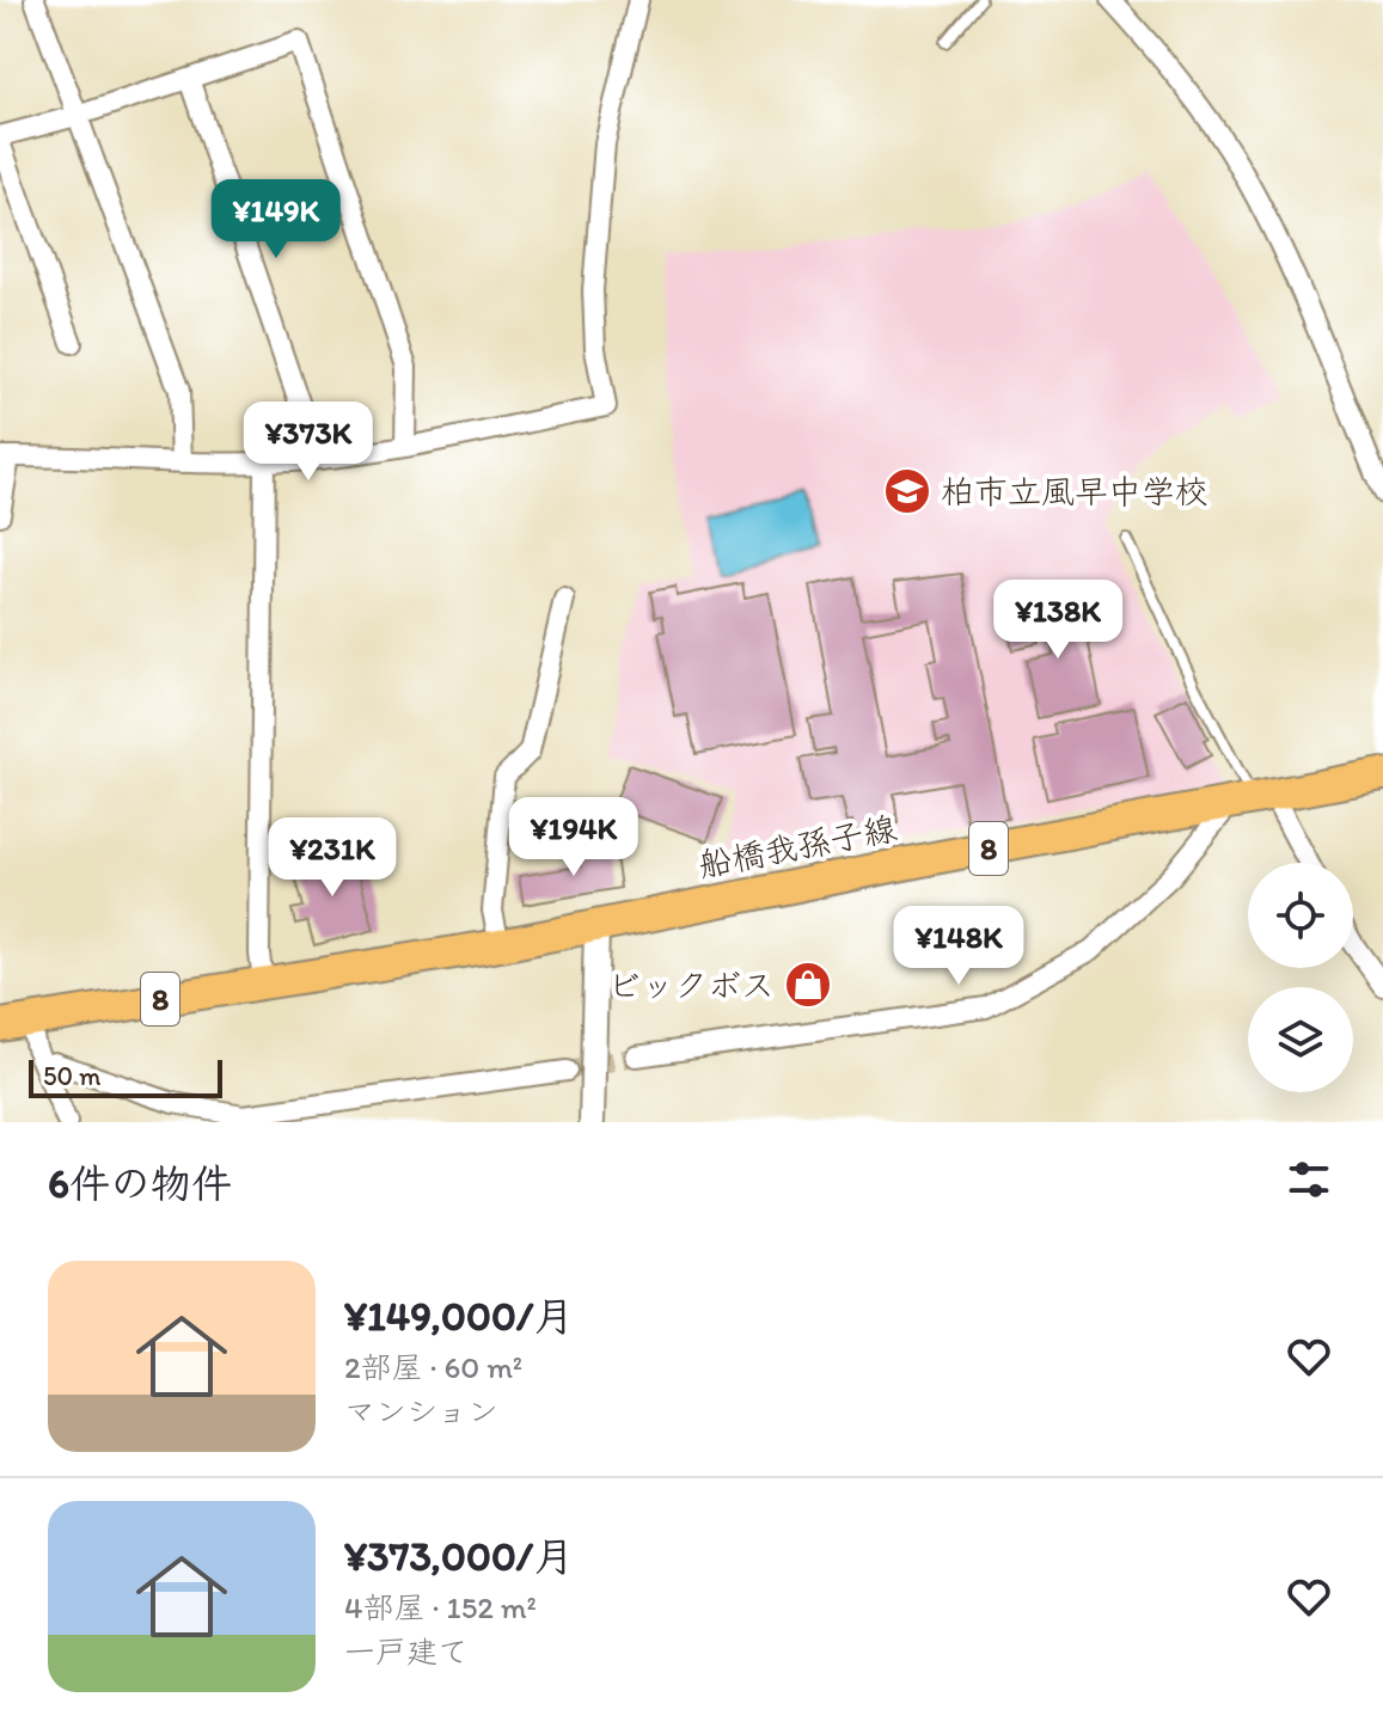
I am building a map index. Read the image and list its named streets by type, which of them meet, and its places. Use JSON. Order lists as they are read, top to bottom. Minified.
{"streets":{"main road":["船橋我孫子線","8"]},"places":{"school or university":["柏市立風早中学校"],"shop":["ビックボス"]},"scale_bar":"50 m","page":{"price":["¥149K","¥373K","¥138K","¥194K","¥231K","¥148K"],"scale":"50 m","heading":"6件の物件","list":[{"name":"¥149,000/月","note":"2部屋 · 60 m² · マンション"},{"name":"¥373,000/月","note":"4部屋 · 152 m² · 一戸建て"}]}}
